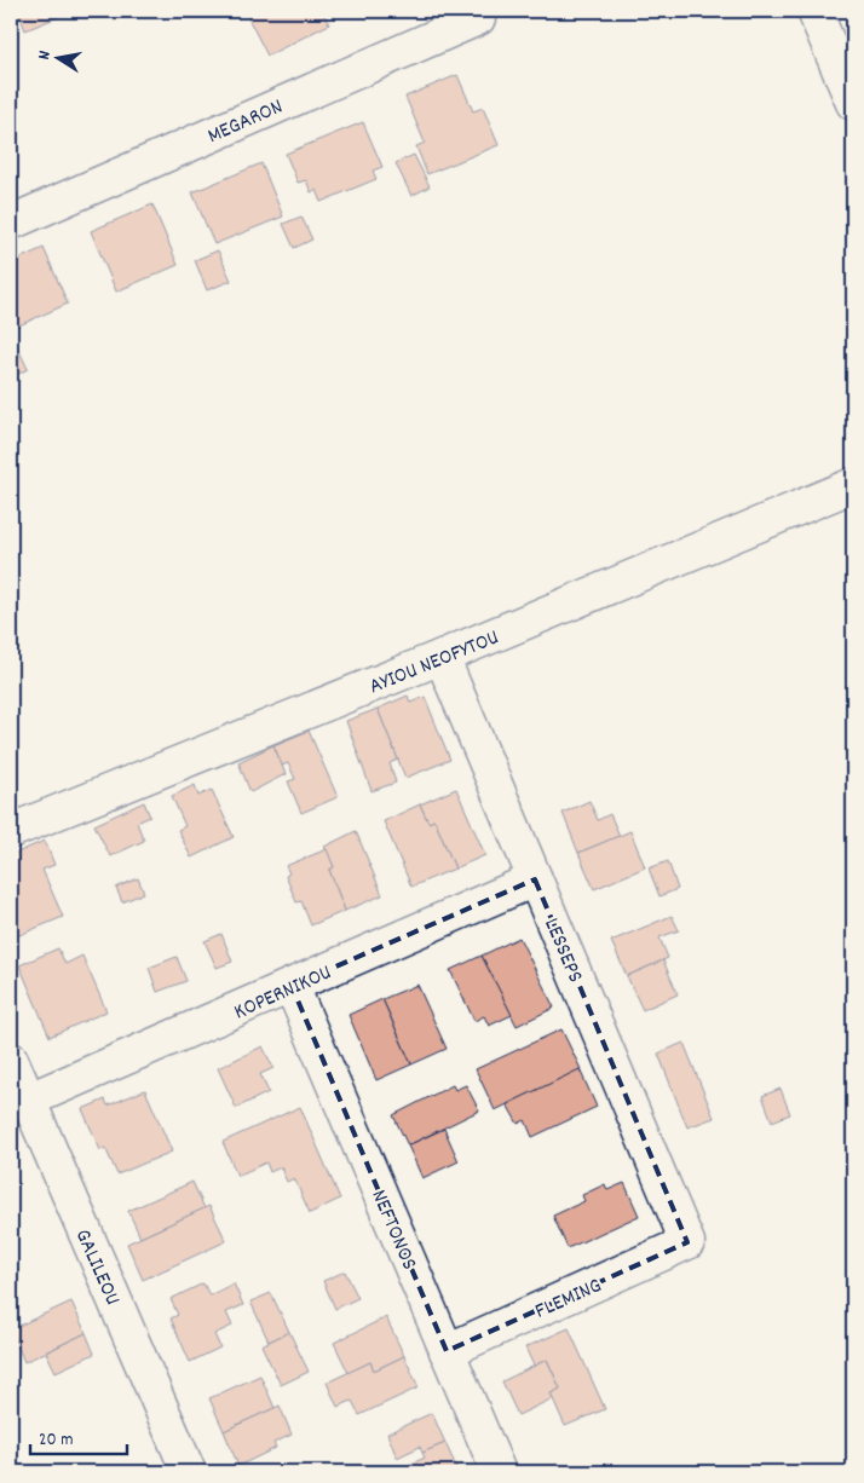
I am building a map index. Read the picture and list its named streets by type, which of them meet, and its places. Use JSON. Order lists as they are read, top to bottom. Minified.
{"streets":{"street":["MEGARON","AYIOU NEOFYTOU","LESSEPS","KOPERNIKOU","NEFTONOS","GALILEOU","FLEMING"]},"crossings":[["AYIOU NEOFYTOU","LESSEPS"],["LESSEPS","KOPERNIKOU"],["LESSEPS","FLEMING"],["KOPERNIKOU","NEFTONOS"],["KOPERNIKOU","GALILEOU"],["NEFTONOS","FLEMING"]],"scale_bar":"20 m","north":"left"}
